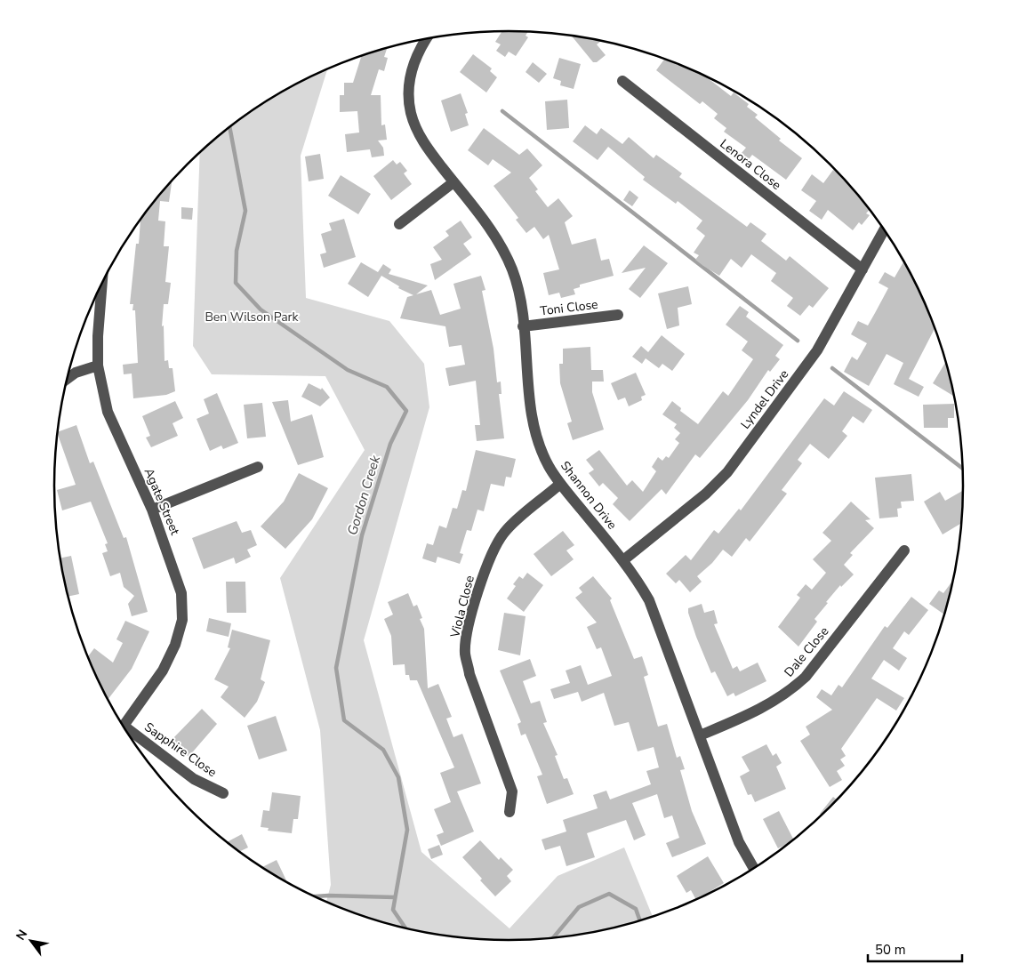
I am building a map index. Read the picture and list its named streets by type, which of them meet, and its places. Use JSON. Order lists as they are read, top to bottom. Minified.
{"streets":{"street":["Lenora Close","Toni Close","Lyndel Drive","Shannon Drive","Agate Street","Viola Close","Dale Close","Sapphire Close"]},"crossings":[["Lenora Close","Lyndel Drive"],["Toni Close","Shannon Drive"],["Lyndel Drive","Shannon Drive"],["Shannon Drive","Viola Close"],["Shannon Drive","Dale Close"]],"water":["Gordon Creek"],"parks":["Ben Wilson Park"],"scale_bar":"50 m","north":"top left"}
